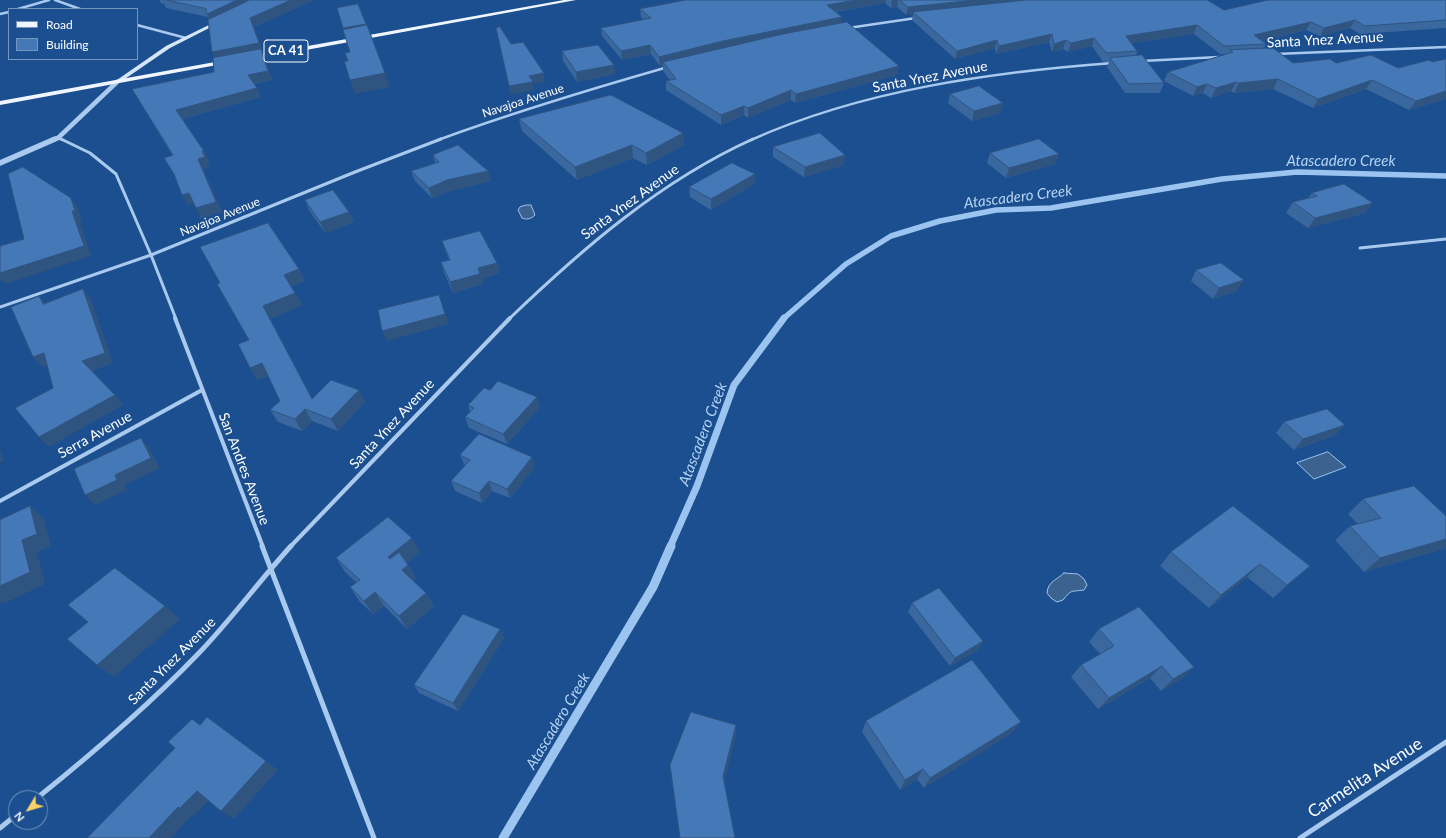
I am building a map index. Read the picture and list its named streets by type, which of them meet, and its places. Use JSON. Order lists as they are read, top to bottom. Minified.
{"streets":{"main road":["CA 41"],"street":["Santa Ynez Avenue","Navajoa Avenue","Serra Avenue","San Andres Avenue","Carmelita Avenue"]},"crossings":[["Santa Ynez Avenue","San Andres Avenue"],["Navajoa Avenue","San Andres Avenue"],["Serra Avenue","San Andres Avenue"]],"water":["Atascadero Creek"],"legend":["Road","Building"],"north":"bottom left"}
